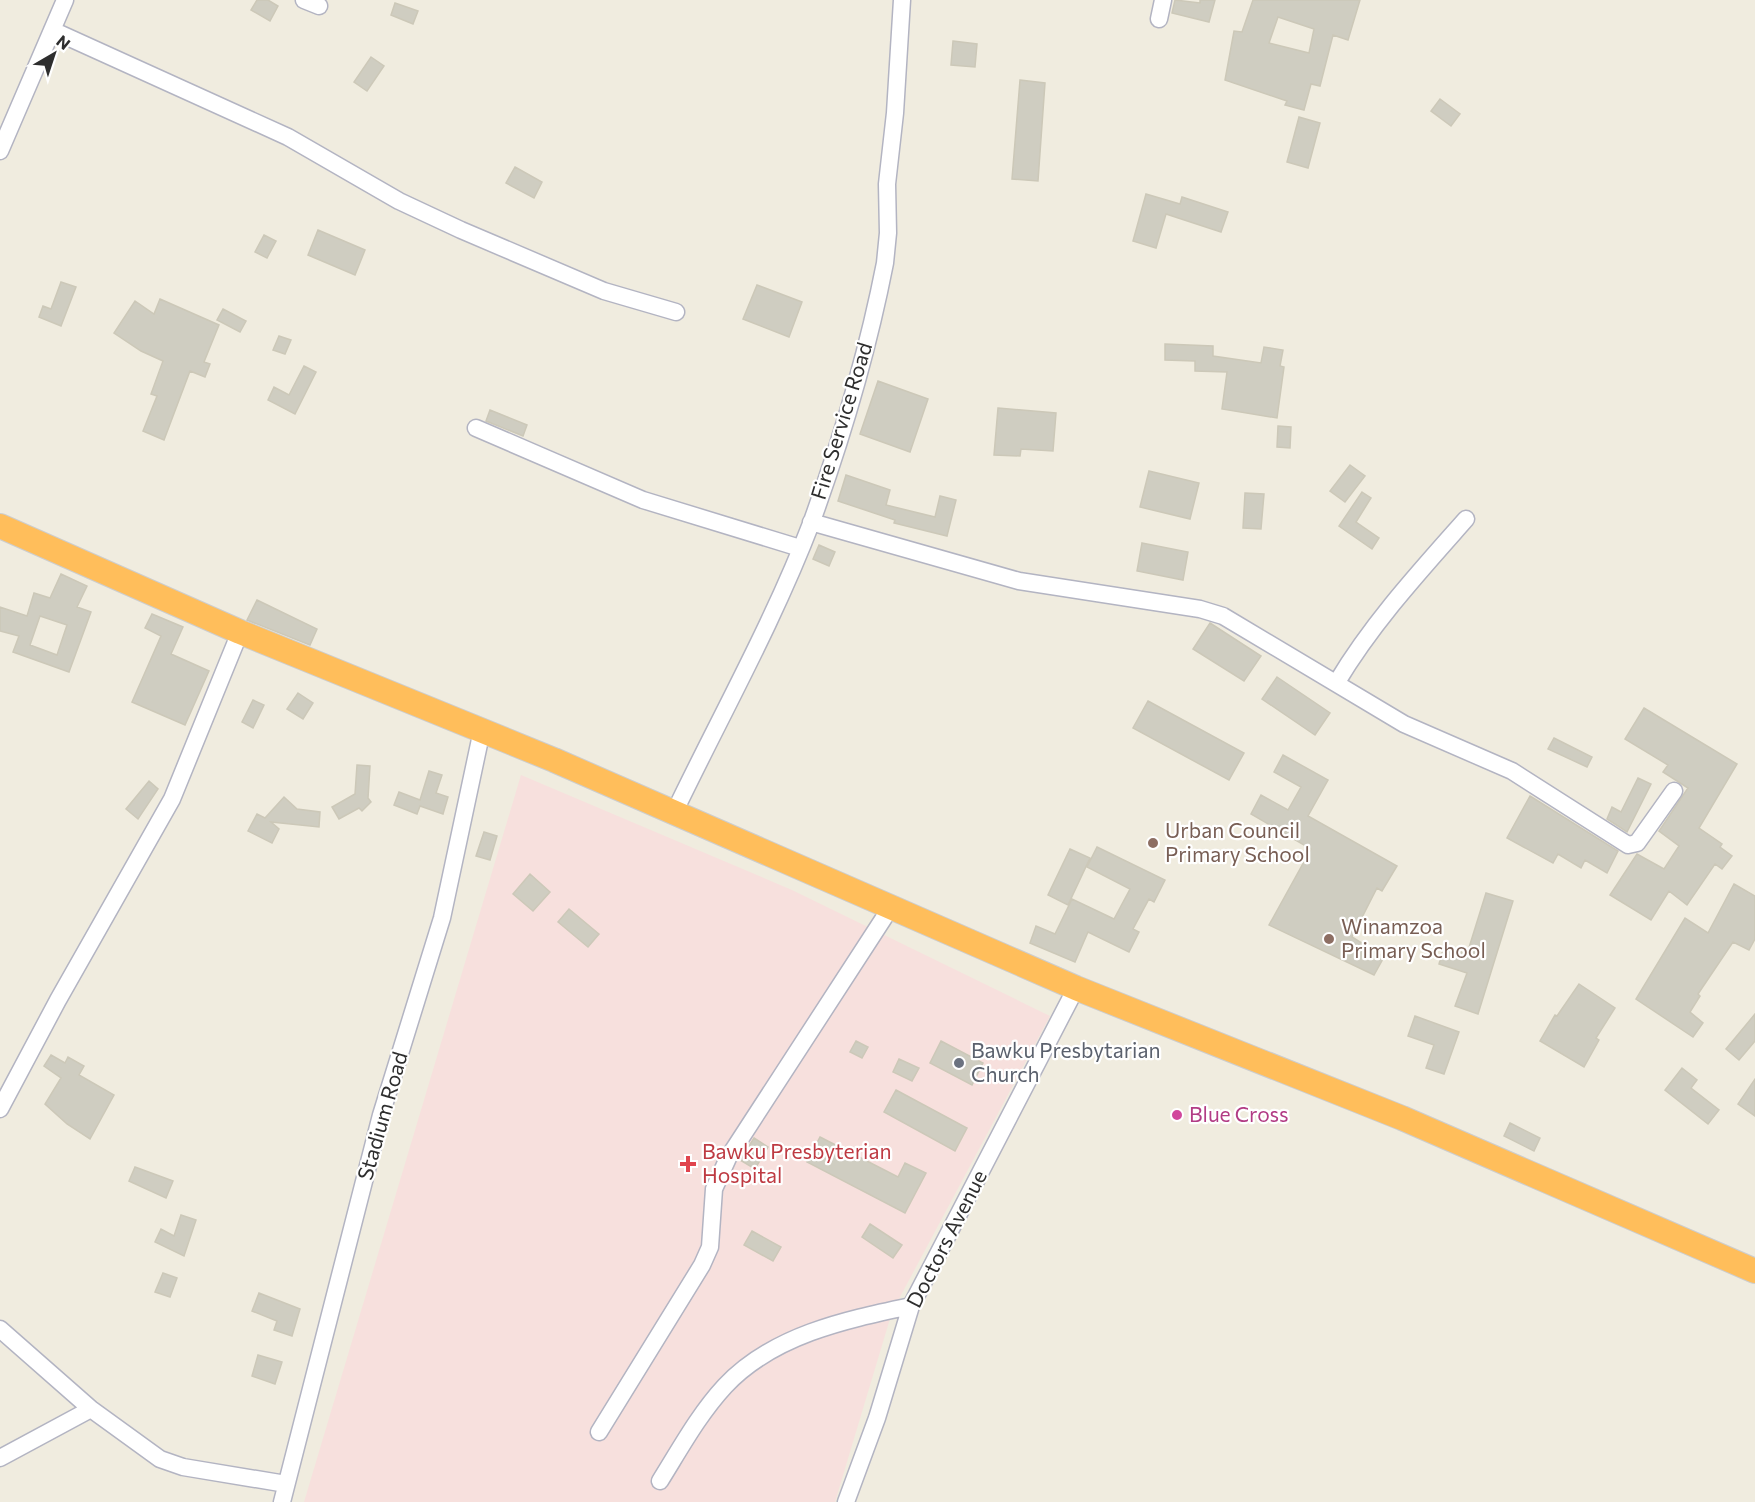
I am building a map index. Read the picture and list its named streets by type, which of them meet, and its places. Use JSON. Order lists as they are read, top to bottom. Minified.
{"streets":{"street":["Fire Service Road","Stadium Road","Doctors Avenue"]},"places":{"other":["Urban Council Primary School","Winamzoa Primary School","Bawku Presbytarian Church","Blue Cross"],"health":["Bawku Presbyterian Hospital"]},"north":"top right"}
